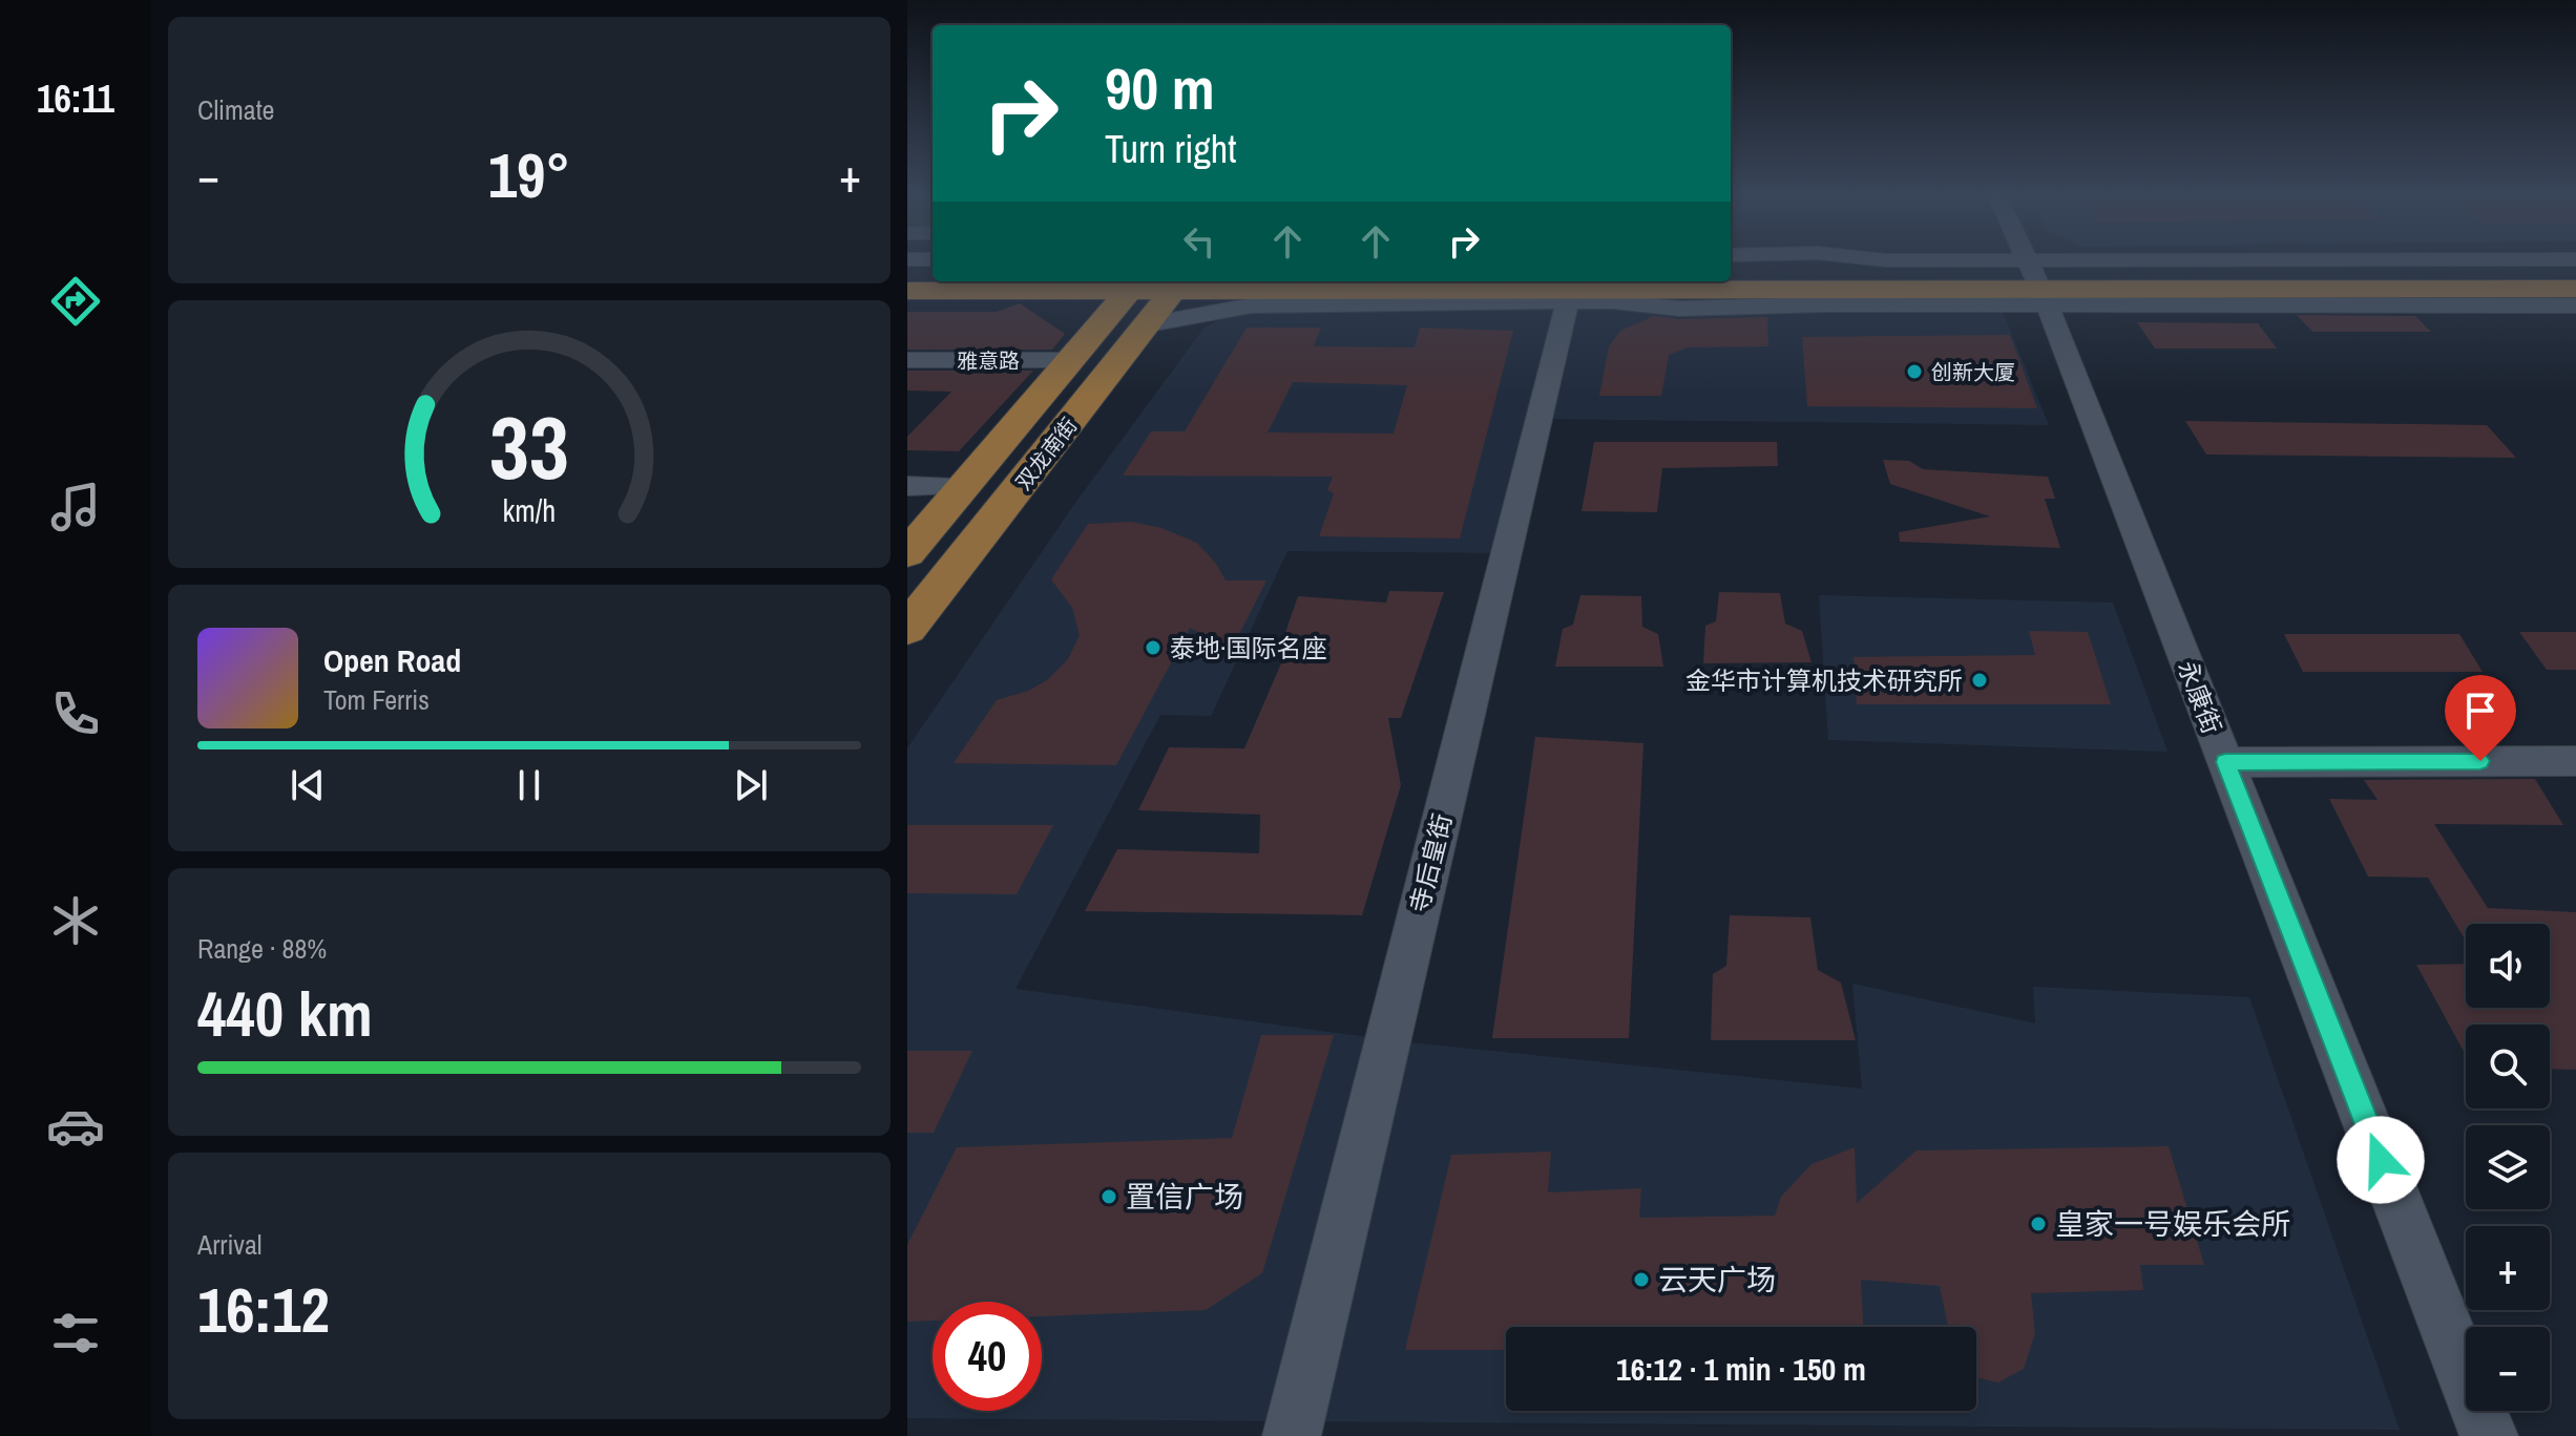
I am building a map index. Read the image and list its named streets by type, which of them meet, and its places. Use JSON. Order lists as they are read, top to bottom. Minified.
{"streets":{"main road":["双龙南街"],"street":["雅意路","永康街","寺后皇街"]},"crossings":[["雅意路","双龙南街"]],"places":["创新大厦","泰地·国际名座","金华市计算机技术研究所","置信广场","皇家一号娱乐会所","云天广场"],"page":{"tabs":"16:11","tile":["Climate",["Range · 88%","440 km"],["Arrival","16:12"]],"turn":["90 m","Turn right"],"heat":["−","19°","+"],"song":["Open Road","Tom Ferris"],"map_buttons":["+","−"],"limit":"40","trip":"16:12 · 1 min · 150 m","gauge":["33","km/h"]}}
